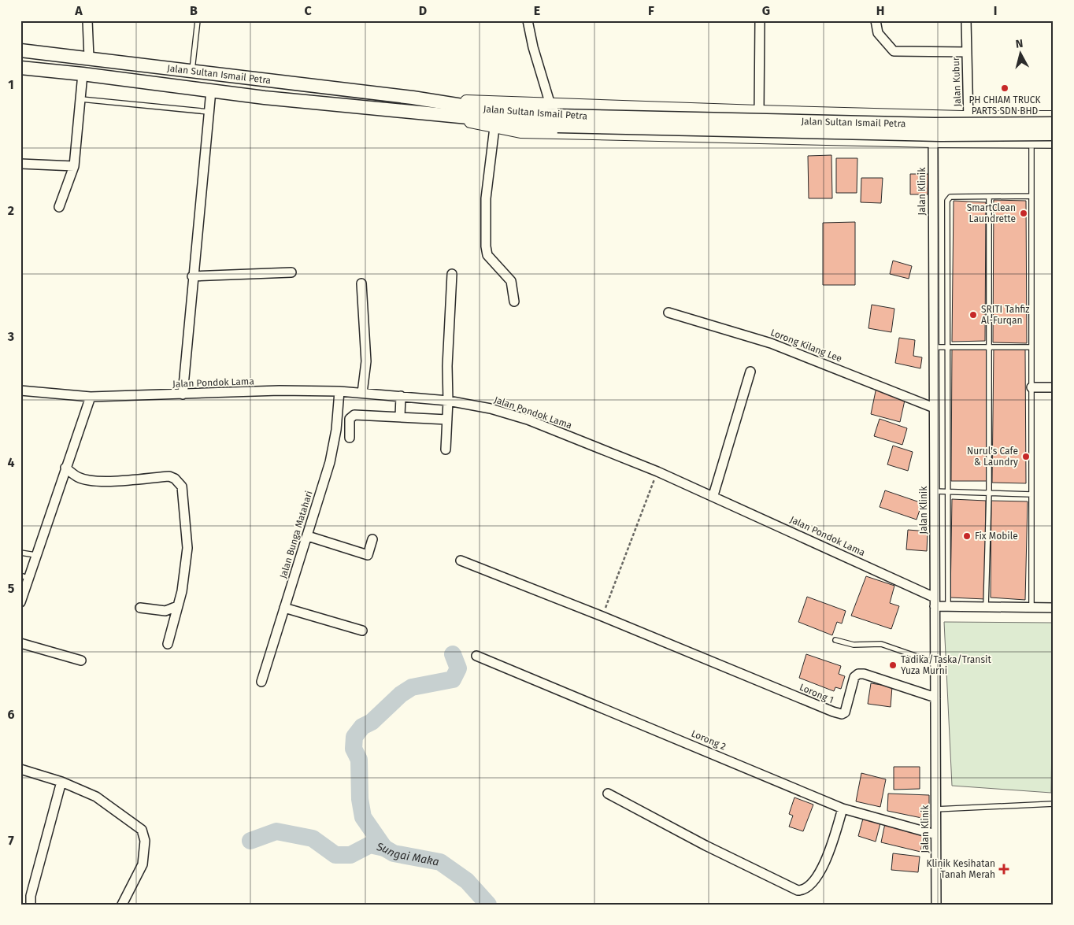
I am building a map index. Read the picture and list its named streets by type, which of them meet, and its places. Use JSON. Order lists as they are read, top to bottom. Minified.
{"streets":{"main road":["Jalan Sultan Ismail Petra"],"street":["Jalan Kubur","Jalan Klinik","Lorong Kilang Lee","Jalan Pondok Lama","Jalan Bunga Matahari","Lorong 1","Lorong 2"]},"crossings":[["Jalan Klinik","Lorong Kilang Lee"],["Jalan Klinik","Jalan Pondok Lama"],["Jalan Klinik","Lorong 1"],["Jalan Klinik","Lorong 2"],["Jalan Pondok Lama","Jalan Bunga Matahari"]],"water":["Sungai Maka"],"places":{"other":["PH CHIAM TRUCK PARTS SDN BHD","SmartClean Laundrette","SRITI Tahfiz Al-Furqan","Nurul's Cafe & Laundry","Fix Mobile","Tadika/Taska/Transit Yuza Murni"],"health":["Klinik Kesihatan Tanah Merah"]},"north":"top","grid":{"columns":["A","B","C","D","E","F","G","H","I"],"rows":["1","2","3","4","5","6","7"]}}
